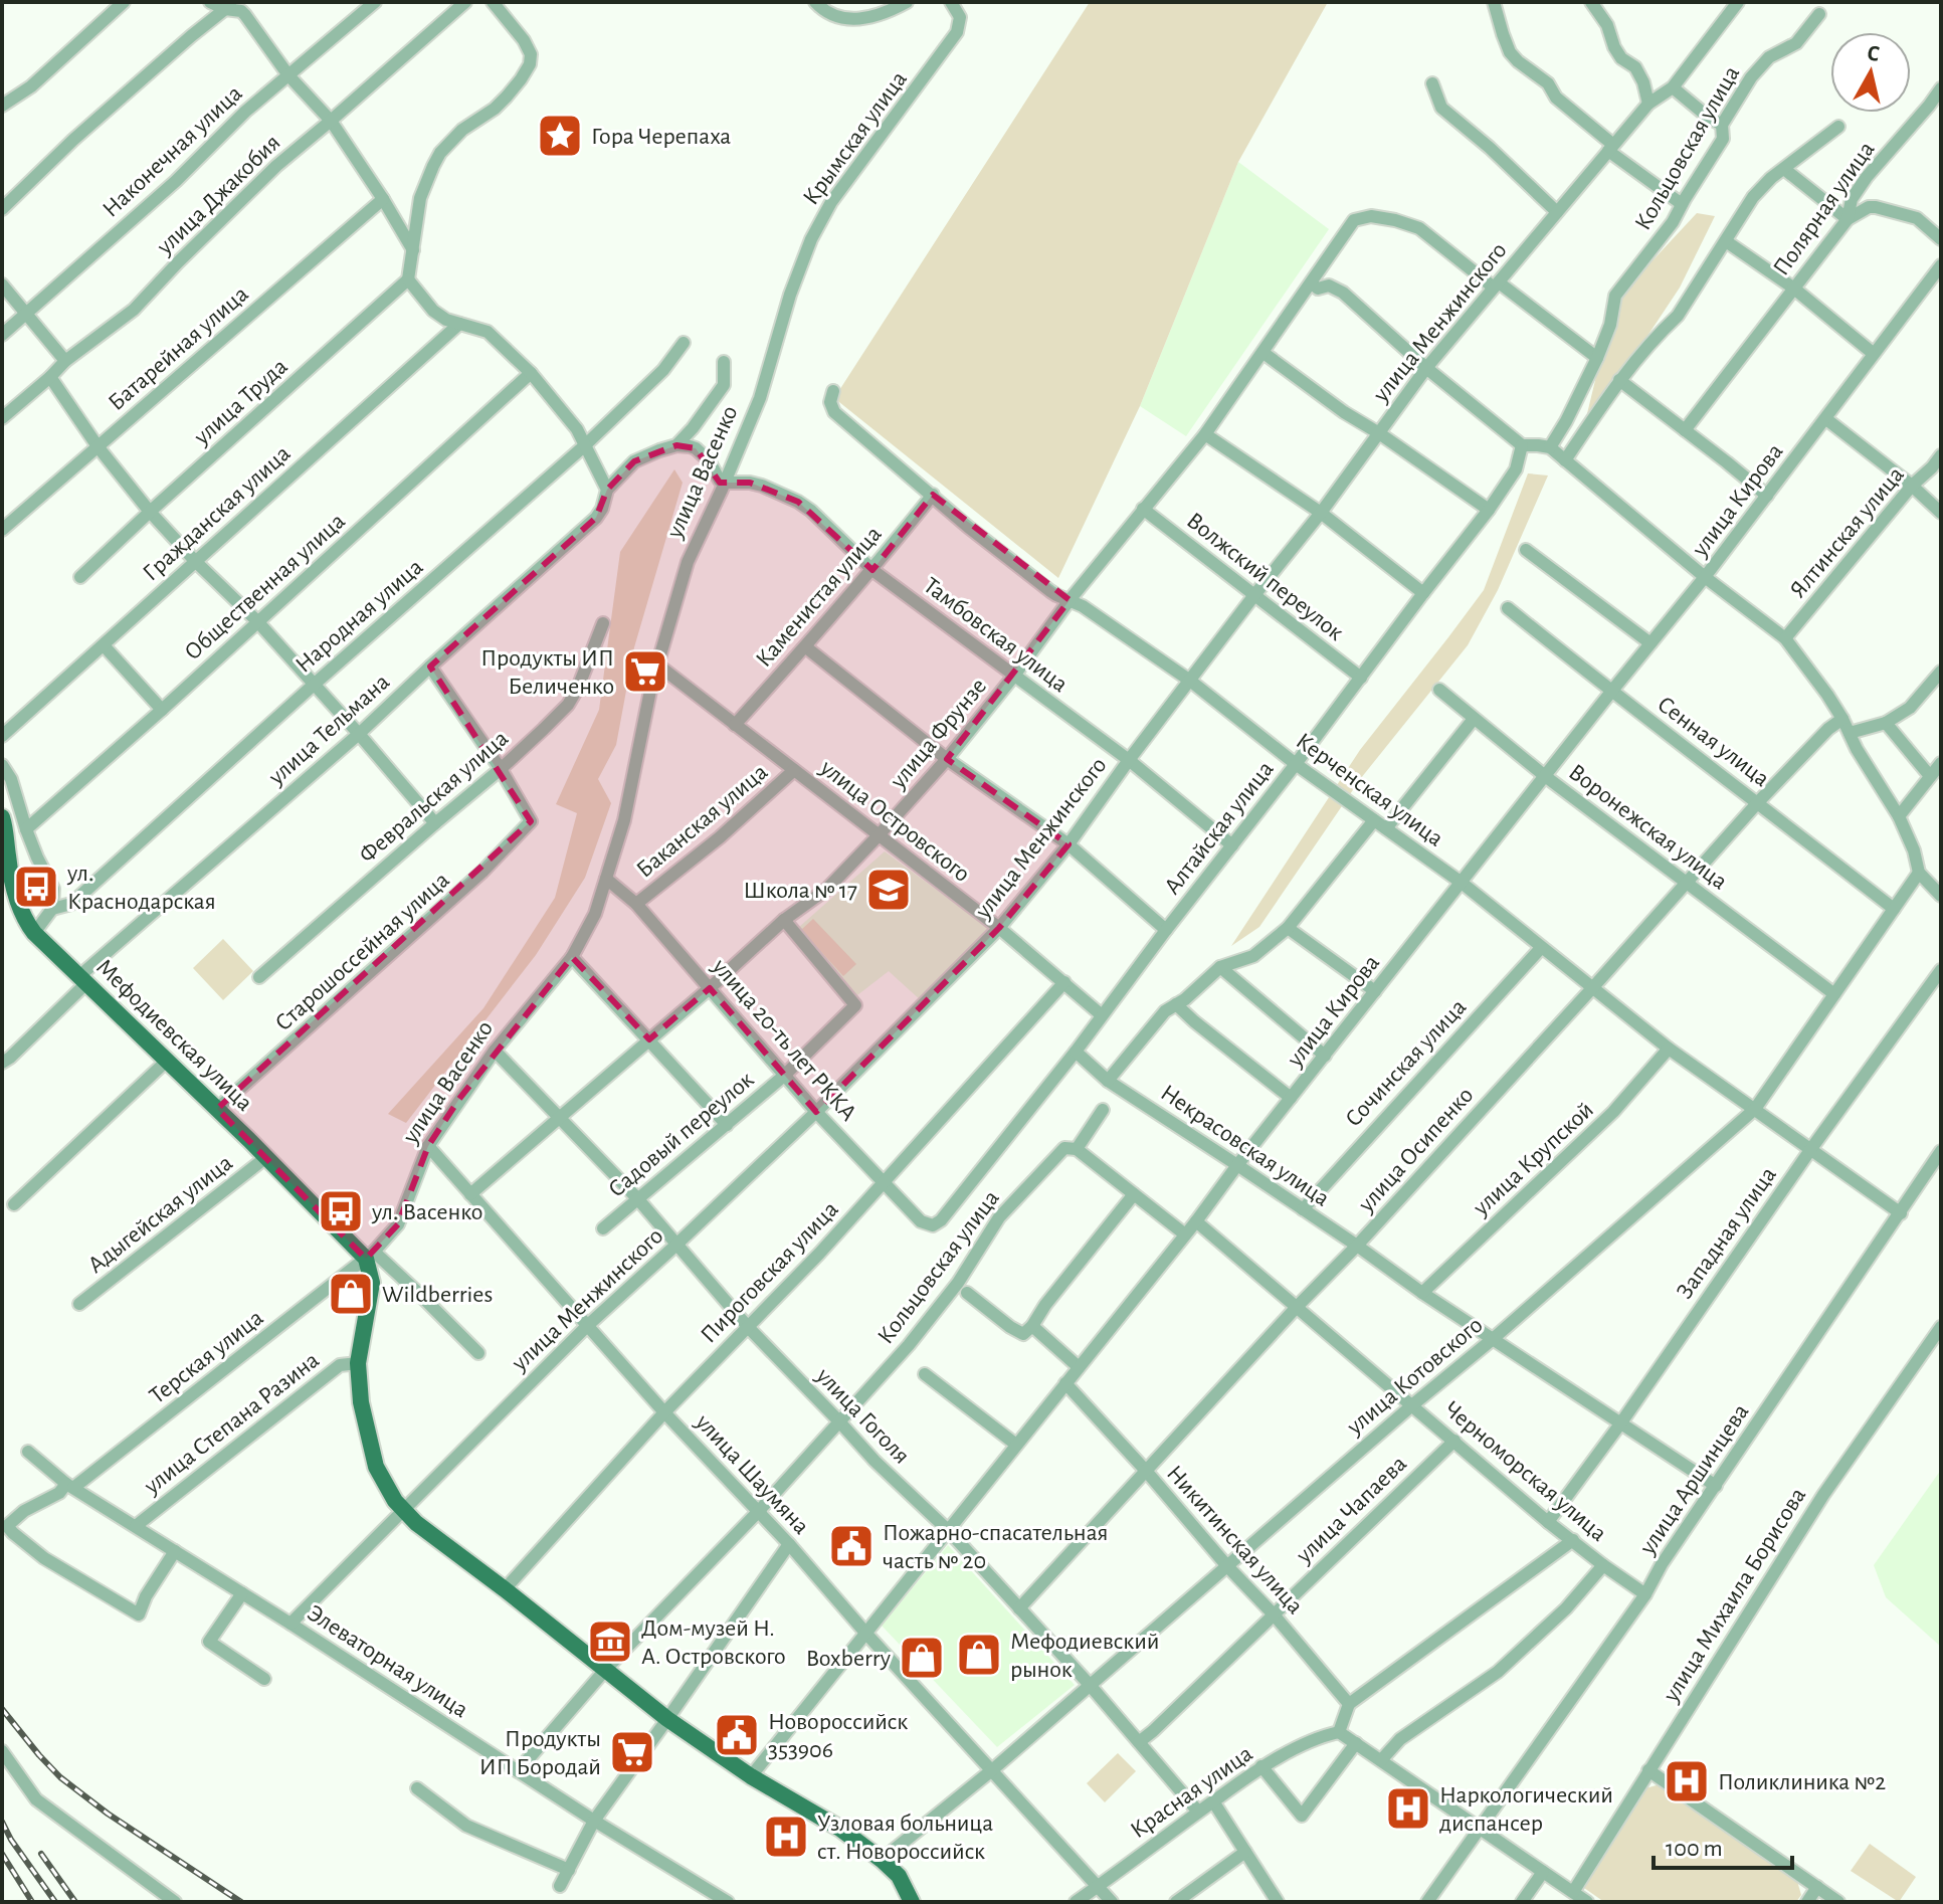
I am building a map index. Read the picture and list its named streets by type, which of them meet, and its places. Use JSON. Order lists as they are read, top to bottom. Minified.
{"streets":{"main road":["Мефодиевская улица"],"street":["Крымская улица","Кольцовская улица","Наконечная улица","улица Джакобия","Полярная улица","улица Менжинского","Батарейная улица","улица Труда","улица Васенко","улица Кирова","Гражданская улица","Ялтинская улица","Волжский переулок","Общественная улица","Каменистая улица","Народная улица","Тамбовская улица","улица Тельмана","улица Фрунзе","Сенная улица","Керченская улица","Февральская улица","Баканская улица","улица Островского","Воронежская улица","Алтайская улица","Старошоссейная улица","улица 20-ть лет РККА","Сочинская улица","Садовый переулок","Некрасовская улица","улица Осипенко","улица Крупской","Адыгейская улица","Западная улица","Пироговская улица","Терская улица","улица Котовского","улица Гоголя","улица Степана Разина","Черноморская улица","улица Шаумяна","улица Аршинцева","улица Чапаева","Никитинская улица","улица Михаила Борисова","Элеваторная улица","Красная улица"]},"crossings":[["Крымская улица","улица Васенко"],["Кольцовская улица","улица Гоголя"],["Кольцовская улица","улица Шаумяна"],["Кольцовская улица","Элеваторная улица"],["улица Менжинского","Волжский переулок"],["улица Менжинского","Тамбовская улица"],["улица Менжинского","улица Фрунзе"],["улица Менжинского","Керченская улица"],["улица Менжинского","улица Островского"],["улица Менжинского","улица 20-ть лет РККА"],["улица Менжинского","улица Гоголя"],["улица Менжинского","улица Шаумяна"],["улица Менжинского","Элеваторная улица"],["улица Васенко","Тамбовская улица"],["улица Васенко","улица Островского"],["улица Васенко","Мефодиевская улица"],["улица Васенко","улица 20-ть лет РККА"],["улица Васенко","Терская улица"],["улица Васенко","улица Гоголя"],["улица Васенко","улица Шаумяна"],["улица Кирова","Сенная улица"],["улица Кирова","Керченская улица"],["улица Кирова","Воронежская улица"],["улица Кирова","Некрасовская улица"],["улица Кирова","улица Гоголя"],["улица Кирова","Черноморская улица"],["улица Кирова","улица Шаумяна"],["улица Кирова","Никитинская улица"],["Волжский переулок","улица Фрунзе"],["Волжский переулок","Алтайская улица"],["Каменистая улица","Тамбовская улица"],["Каменистая улица","Керченская улица"],["Каменистая улица","улица Островского"],["Тамбовская улица","улица Фрунзе"],["Тамбовская улица","Алтайская улица"],["улица Тельмана","Мефодиевская улица"],["улица Фрунзе","Керченская улица"],["улица Фрунзе","улица Островского"],["улица Фрунзе","улица 20-ть лет РККА"],["улица Фрунзе","Садовый переулок"],["улица Фрунзе","улица Гоголя"],["улица Фрунзе","улица Шаумяна"],["Сенная улица","улица Осипенко"],["Сенная улица","улица Котовского"],["Керченская улица","Алтайская улица"],["Керченская улица","Сочинская улица"],["Керченская улица","улица Осипенко"],["Керченская улица","улица Крупской"],["Керченская улица","Западная улица"],["Керченская улица","улица Котовского"],["Керченская улица","улица Аршинцева"],["Февральская улица","Старошоссейная улица"],["Баканская улица","улица Островского"],["Баканская улица","улица 20-ть лет РККА"],["улица Островского","Алтайская улица"],["улица Островского","Пироговская улица"],["Воронежская улица","улица Осипенко"],["Воронежская улица","улица Котовского"],["Алтайская улица","улица 20-ть лет РККА"],["Алтайская улица","Некрасовская улица"],["Старошоссейная улица","Мефодиевская улица"],["Мефодиевская улица","Адыгейская улица"],["Мефодиевская улица","Терская улица"],["улица 20-ть лет РККА","Садовый переулок"],["улица 20-ть лет РККА","Пироговская улица"],["Сочинская улица","Некрасовская улица"],["Садовый переулок","улица Гоголя"],["Некрасовская улица","улица Осипенко"],["Некрасовская улица","улица Крупской"],["Некрасовская улица","Западная улица"],["Некрасовская улица","улица Котовского"],["Некрасовская улица","улица Аршинцева"],["улица Осипенко","улица Гоголя"],["улица Осипенко","Черноморская улица"],["улица Осипенко","Никитинская улица"],["Западная улица","Черноморская улица"],["Пироговская улица","улица Гоголя"],["Пироговская улица","улица Шаумяна"],["Терская улица","Элеваторная улица"],["улица Котовского","улица Гоголя"],["улица Котовского","Черноморская улица"],["улица Котовского","улица Шаумяна"],["улица Котовского","Никитинская улица"],["улица Гоголя","улица Чапаева"],["улица Гоголя","Красная улица"],["улица Степана Разина","Элеваторная улица"],["Черноморская улица","улица Аршинцева"],["Черноморская улица","улица Чапаева"],["улица Шаумяна","Красная улица"],["улица Чапаева","Никитинская улица"]],"places":{"place":["Гора Черепаха"],"supermarket":["Продукты ИП Беличенко","Продукты ИП Бородай"],"bus stop":["ул. Краснодарская","ул. Васенко"],"school or university":["Школа № 17"],"shop":["Wildberries","Мефодиевский рынок","Boxberry"],"public building":["Пожарно-спасательная часть № 20","Новороссийск 353906"],"museum":["Дом-музей Н. А. Островского"],"hospital":["Поликлиника №2","Наркологический диспансер","Узловая больница ст. Новороссийск"]},"scale_bar":"100 m","north":"top"}
